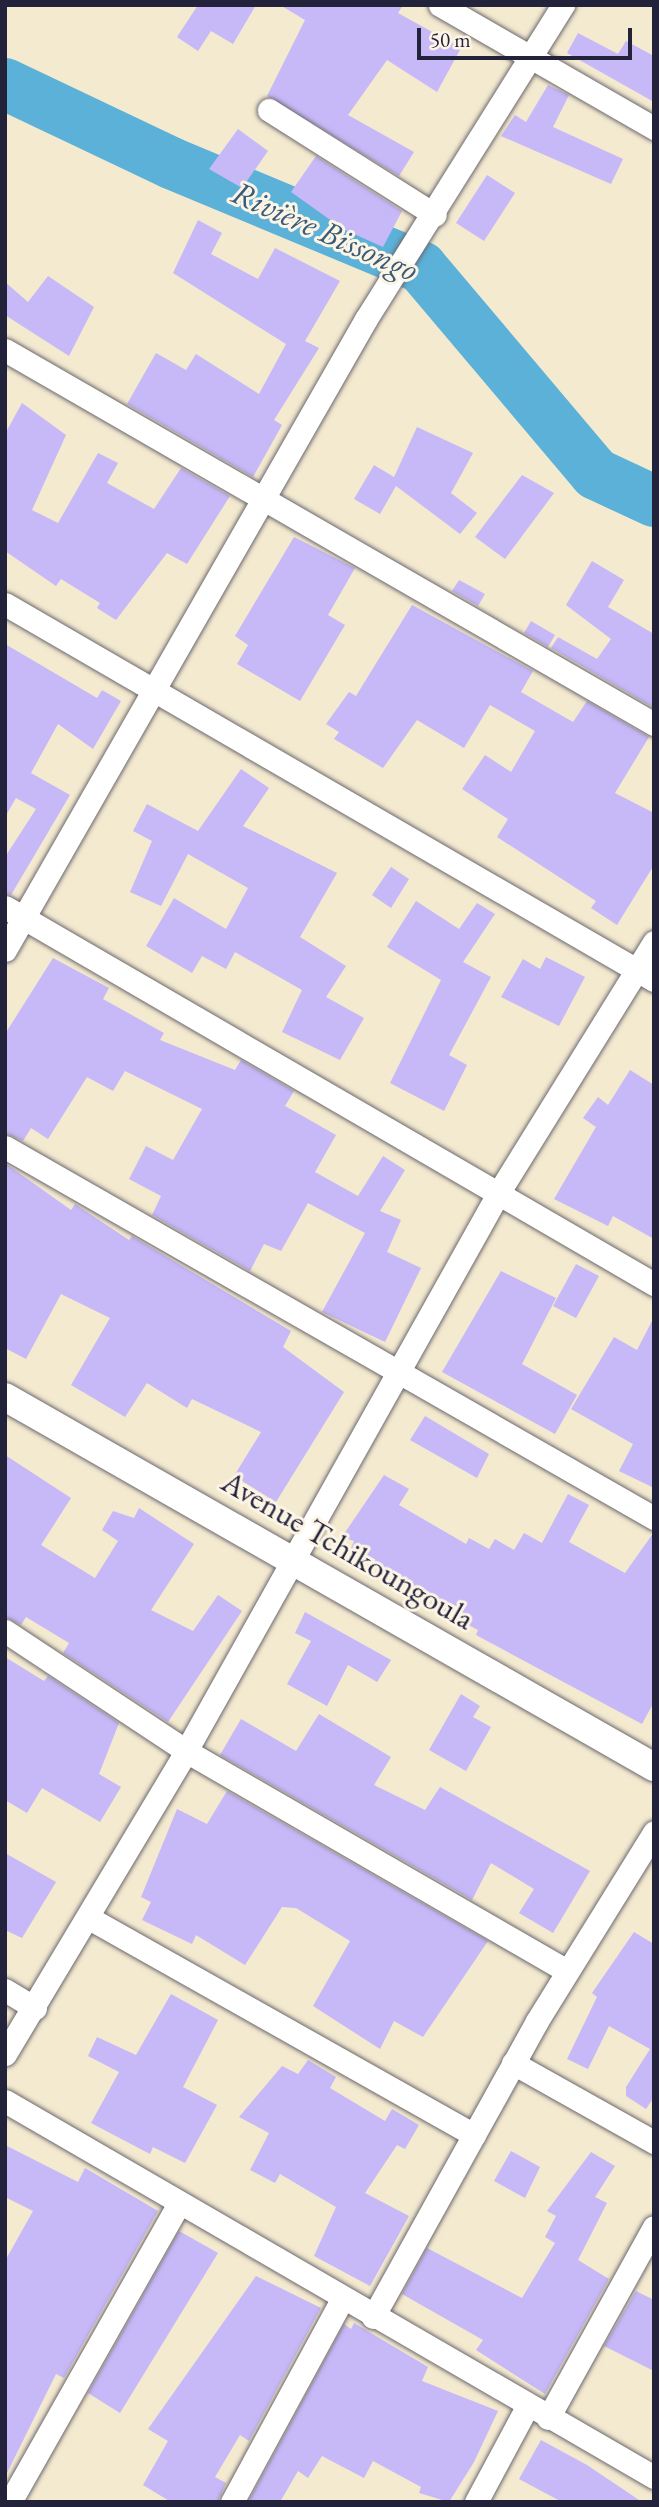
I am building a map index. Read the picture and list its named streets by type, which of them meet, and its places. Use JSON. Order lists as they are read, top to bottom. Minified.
{"streets":{"street":["Avenue Tchikoungoula"]},"water":["Rivière Bissongo"],"scale_bar":"50 m"}
